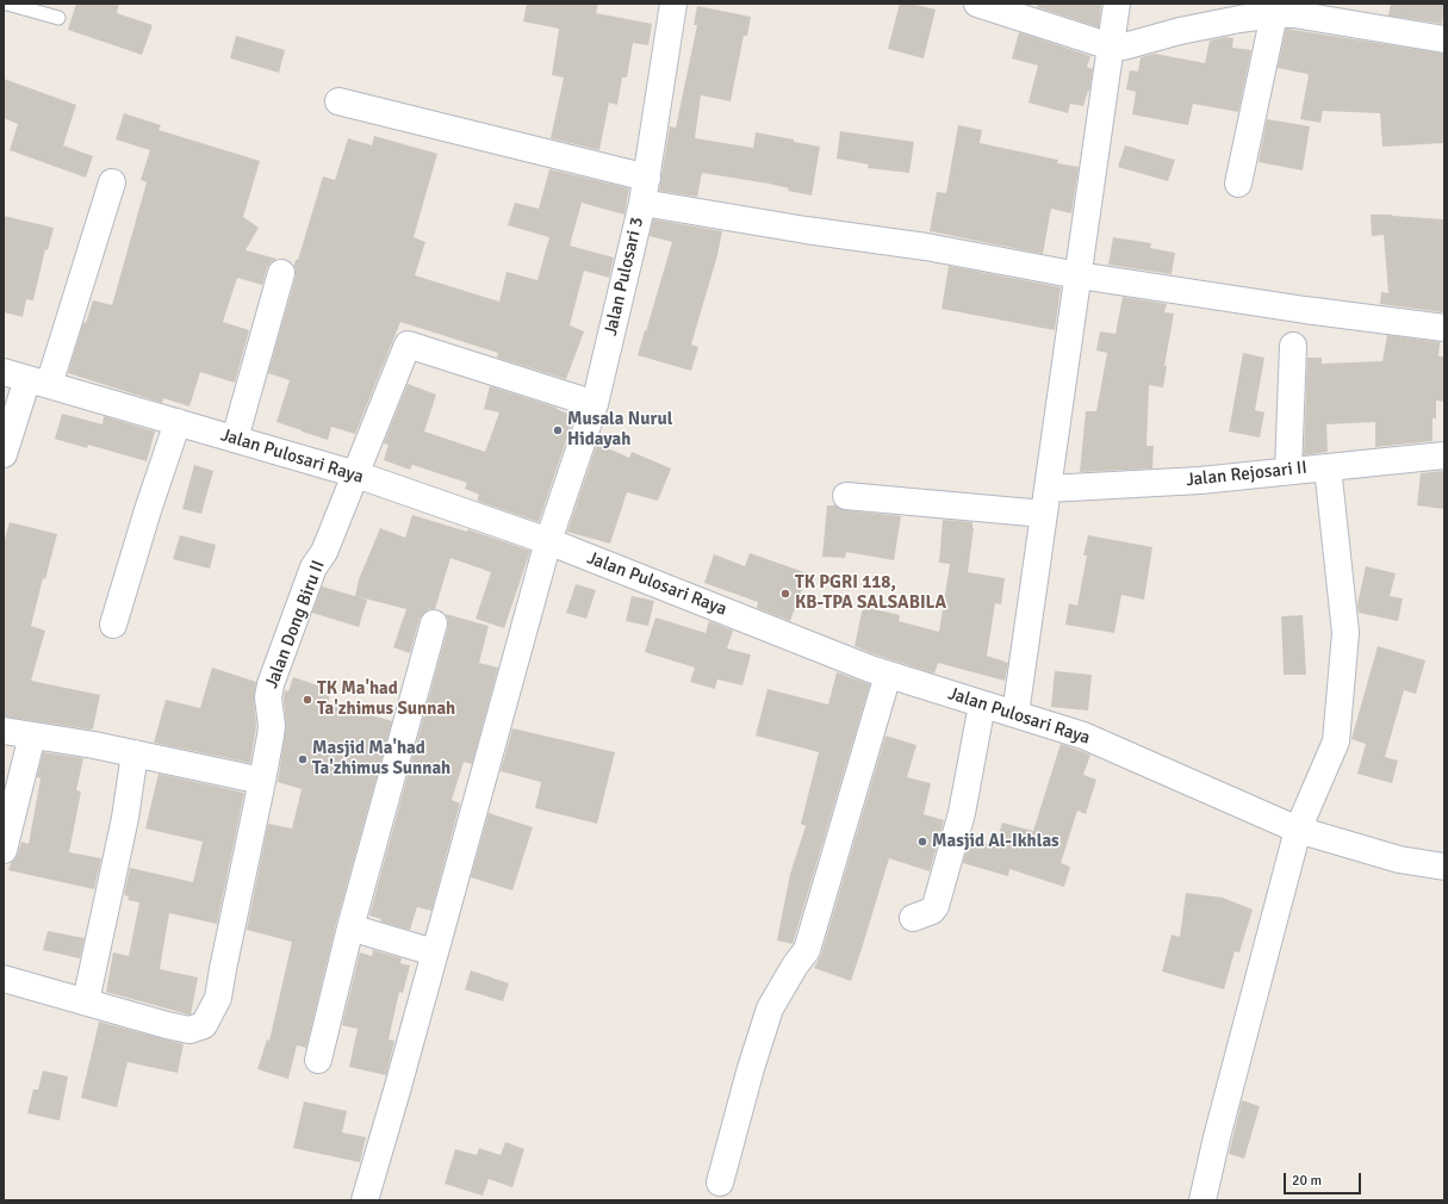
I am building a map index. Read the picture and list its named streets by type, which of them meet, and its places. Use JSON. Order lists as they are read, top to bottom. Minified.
{"streets":{"street":["Jalan Pulosari 3","Jalan Pulosari Raya","Jalan Rejosari II","Jalan Dong Biru II"]},"crossings":[["Jalan Pulosari 3","Jalan Pulosari Raya"],["Jalan Pulosari 3","Jalan Dong Biru II"],["Jalan Pulosari Raya","Jalan Dong Biru II"]],"places":["Musala Nurul Hidayah","TK PGRI 118, KB-TPA SALSABILA","TK Ma'had Ta'zhimus Sunnah","Masjid Ma'had Ta'zhimus Sunnah","Masjid Al-Ikhlas"],"scale_bar":"20 m"}
